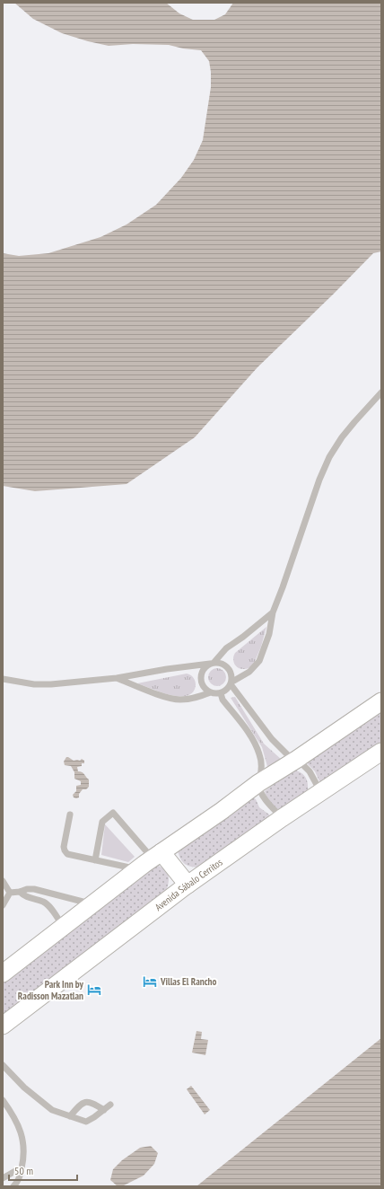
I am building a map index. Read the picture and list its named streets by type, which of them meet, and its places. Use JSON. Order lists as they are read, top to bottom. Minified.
{"streets":{"main road":["Avenida Sábalo Cerritos"]},"places":{"hotel":["Villas El Rancho","Park Inn by Radisson Mazatlan"]},"scale_bar":"50 m"}
